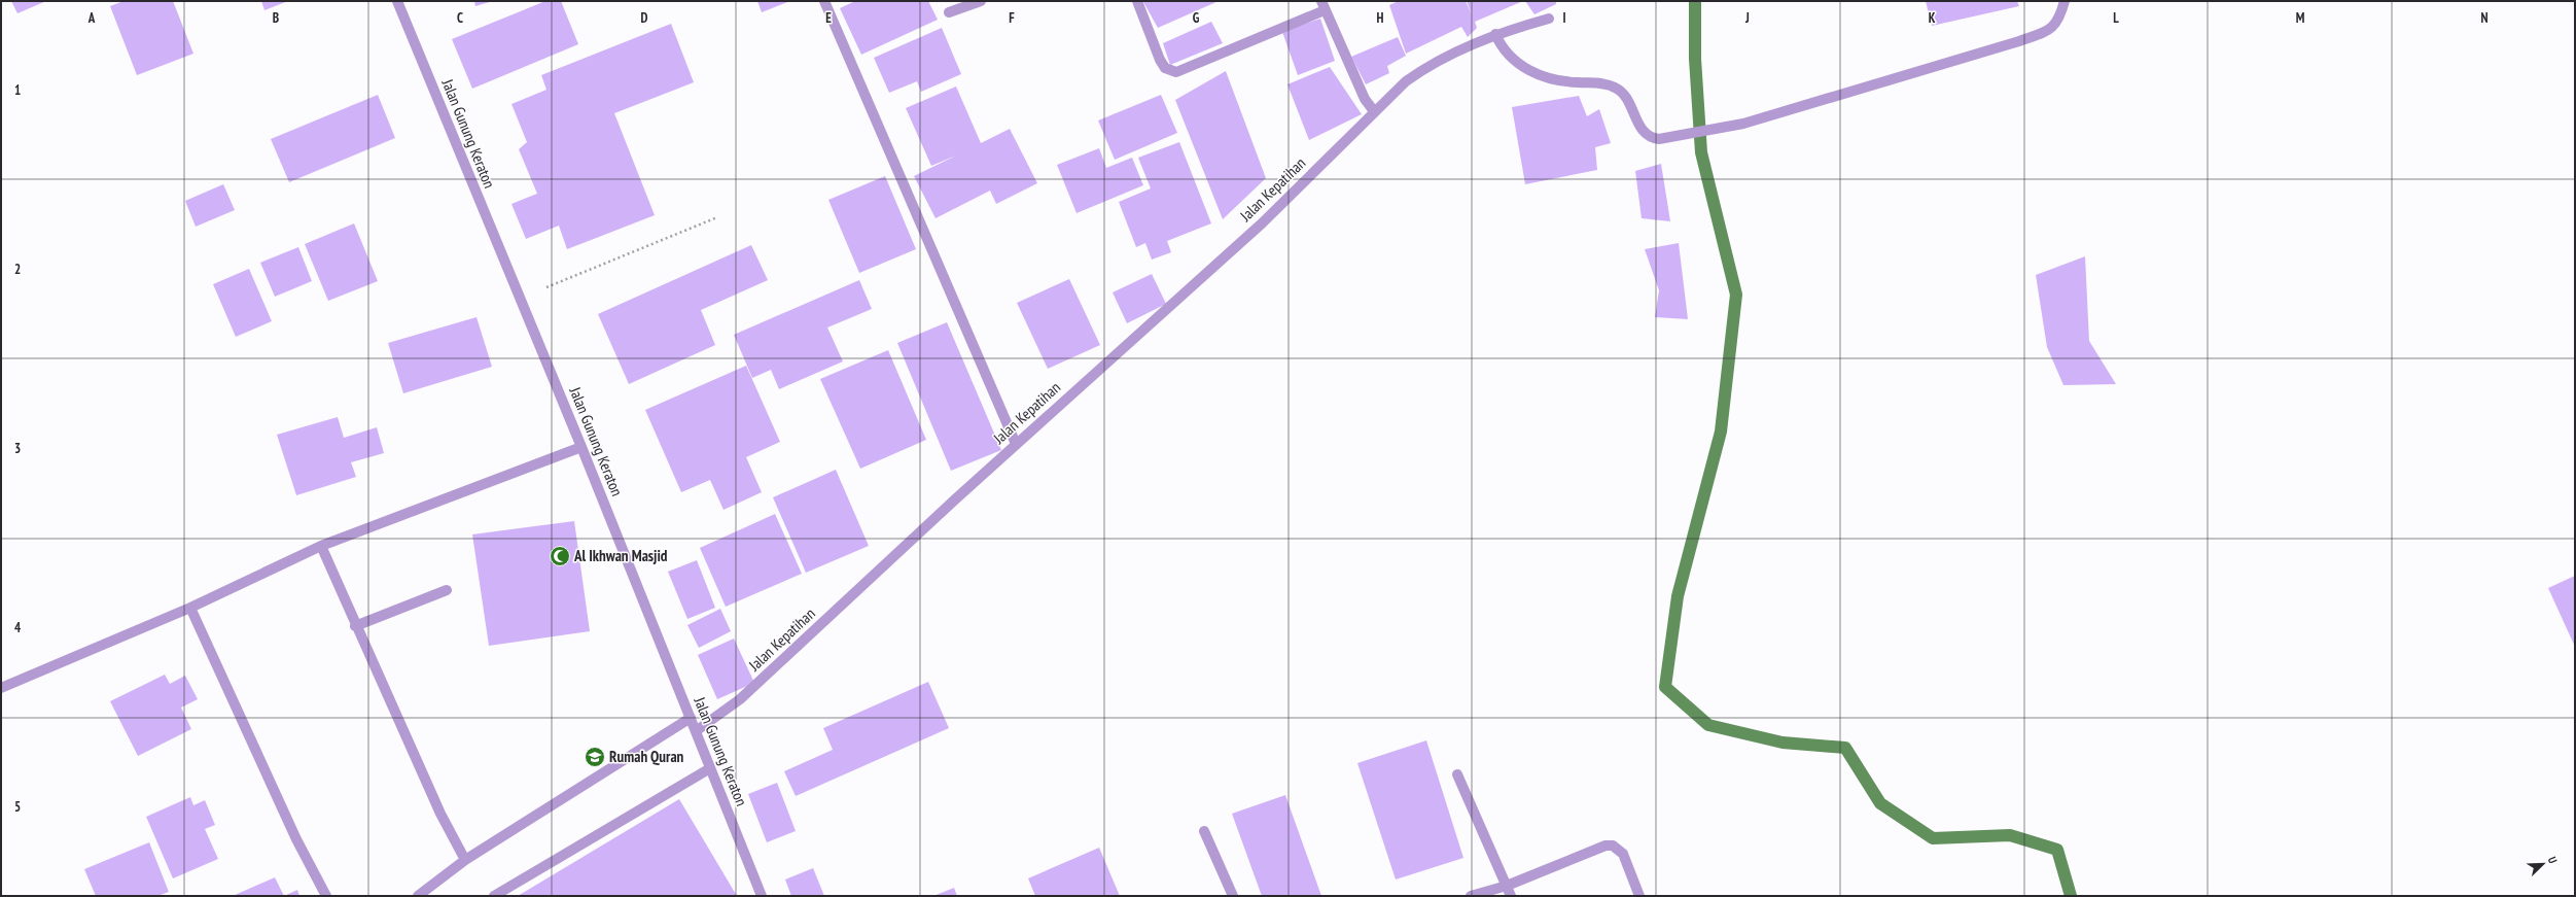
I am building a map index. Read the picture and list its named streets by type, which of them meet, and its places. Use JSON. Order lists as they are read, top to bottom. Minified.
{"streets":{"street":["Jalan Gunung Keraton","Jalan Kepatihan"]},"crossings":[["Jalan Gunung Keraton","Jalan Kepatihan"]],"places":{"mosque":["Al Ikhwan Masjid"],"school or university":["Rumah Quran"]},"north":"top right","grid":{"columns":["A","B","C","D","E","F","G","H","I","J","K","L","M","N"],"rows":["1","2","3","4","5"]}}
